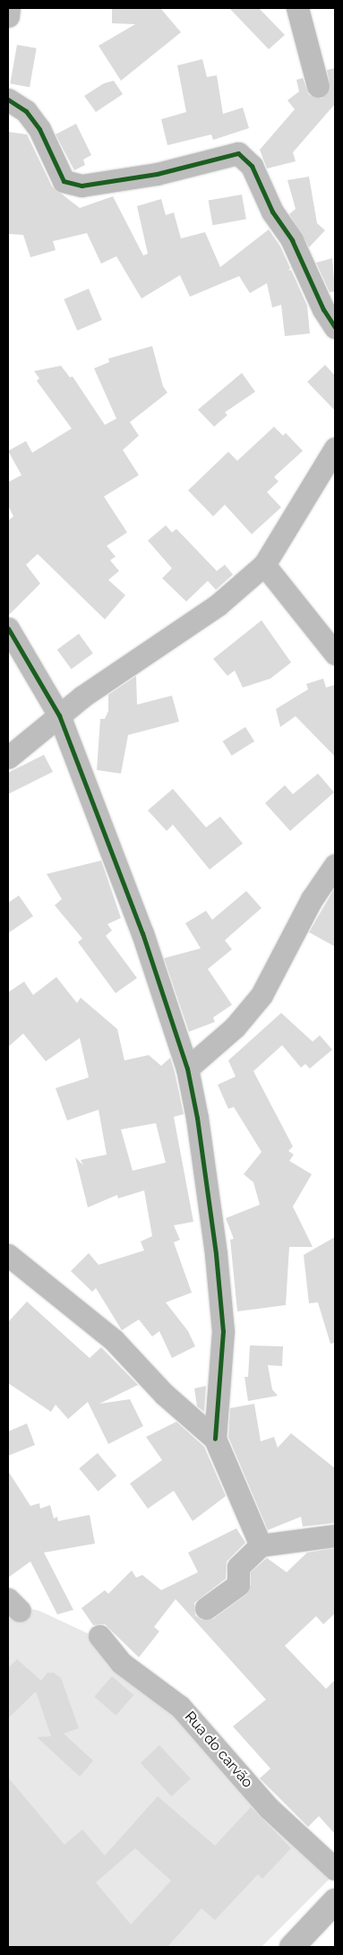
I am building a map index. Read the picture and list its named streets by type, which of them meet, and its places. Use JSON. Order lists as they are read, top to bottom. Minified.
{"streets":{"street":["Rua do carvão"]}}
